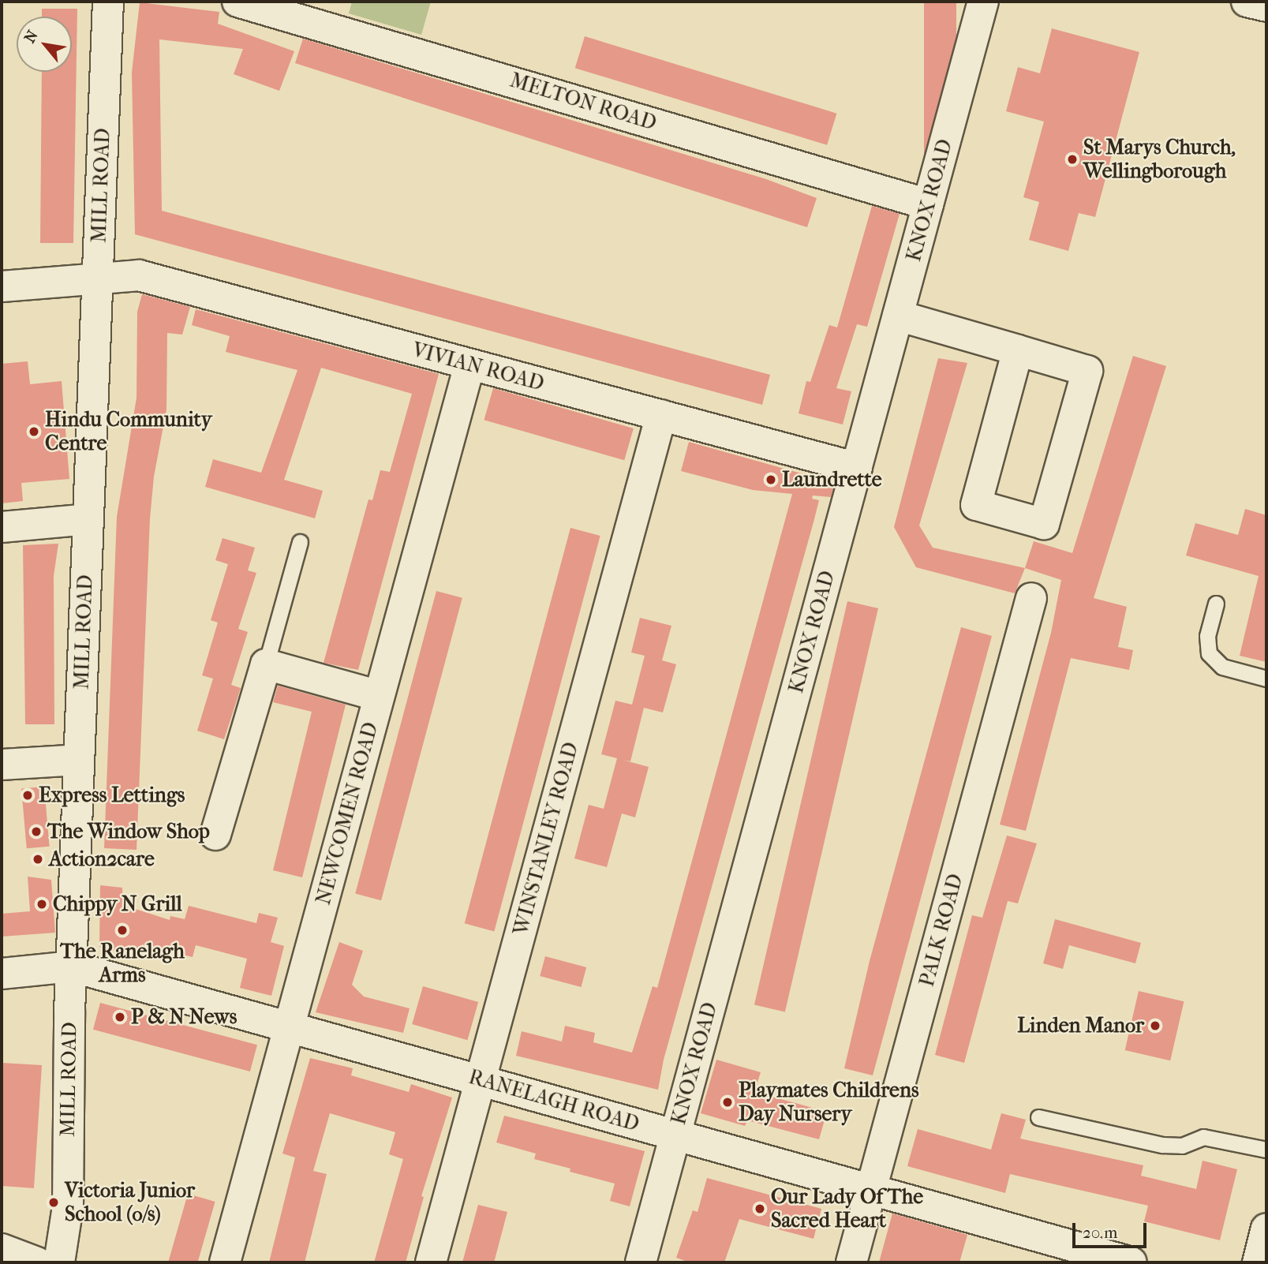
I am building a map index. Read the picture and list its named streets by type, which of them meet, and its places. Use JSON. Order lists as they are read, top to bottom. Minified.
{"streets":{"street":["MELTON ROAD","MILL ROAD","KNOX ROAD","VIVIAN ROAD","NEWCOMEN ROAD","WINSTANLEY ROAD","PALK ROAD","RANELAGH ROAD"]},"crossings":[["MELTON ROAD","KNOX ROAD"],["MILL ROAD","VIVIAN ROAD"],["MILL ROAD","RANELAGH ROAD"],["KNOX ROAD","VIVIAN ROAD"],["KNOX ROAD","RANELAGH ROAD"],["VIVIAN ROAD","NEWCOMEN ROAD"],["VIVIAN ROAD","WINSTANLEY ROAD"],["NEWCOMEN ROAD","RANELAGH ROAD"],["WINSTANLEY ROAD","RANELAGH ROAD"],["PALK ROAD","RANELAGH ROAD"]],"places":["St Marys Church, Wellingborough","Hindu Community Centre","Laundrette","Express Lettings","The Window Shop","Action2care","Chippy N Grill","The Ranelagh Arms","P & N News","Linden Manor","Playmates Childrens Day Nursery","Victoria Junior School (o/s)","Our Lady Of The Sacred Heart"],"scale_bar":"20 m","north":"top left"}
